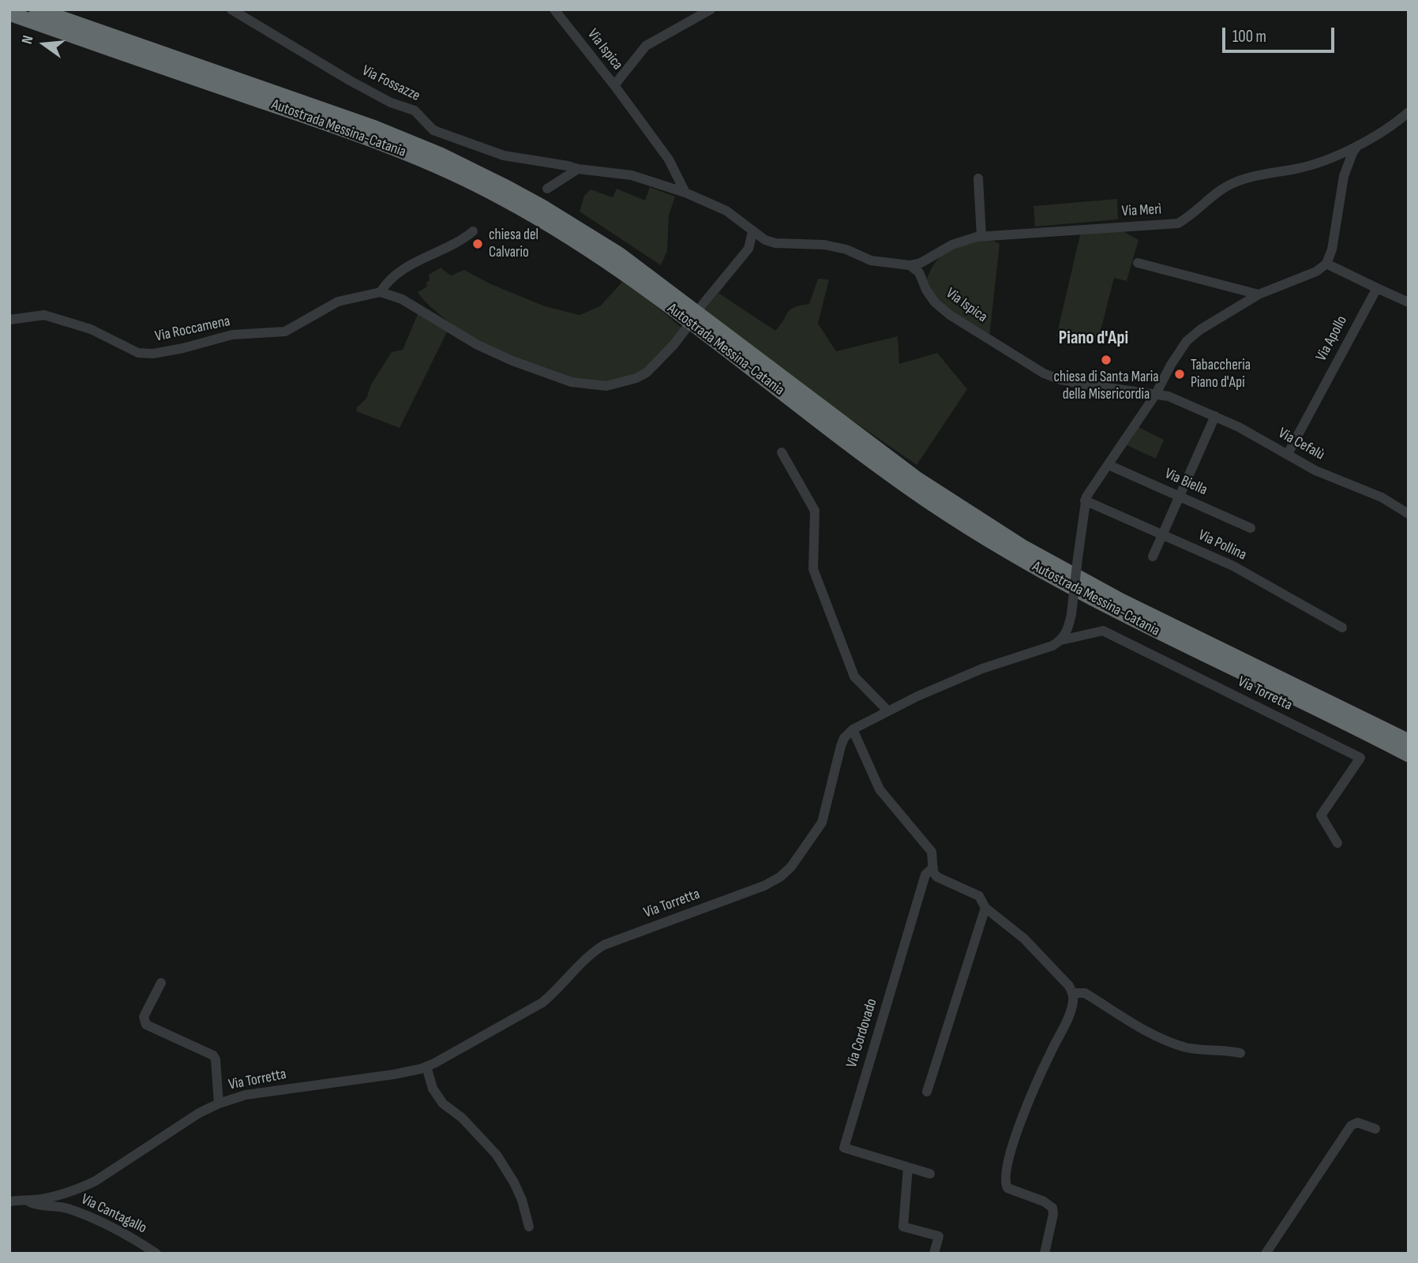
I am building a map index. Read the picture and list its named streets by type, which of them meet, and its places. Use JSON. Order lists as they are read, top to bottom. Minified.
{"streets":{"highway":["Autostrada Messina-Catania"],"street":["Via Ispica","Via Fossazze","Via Merì","Via Roccamena","Via Apollo","Via Cefalù","Via Biella","Via Pollina","Via Torretta","Via Cordovado","Via Cantagallo"]},"crossings":[["Via Ispica","Via Fossazze"],["Via Ispica","Via Cefalù"],["Via Apollo","Via Cefalù"],["Via Torretta","Via Cantagallo"]],"districts":["Piano d'Api"],"places":["chiesa del Calvario","chiesa di Santa Maria della Misericordia","Tabaccheria Piano d'Api"],"scale_bar":"100 m","north":"left"}
